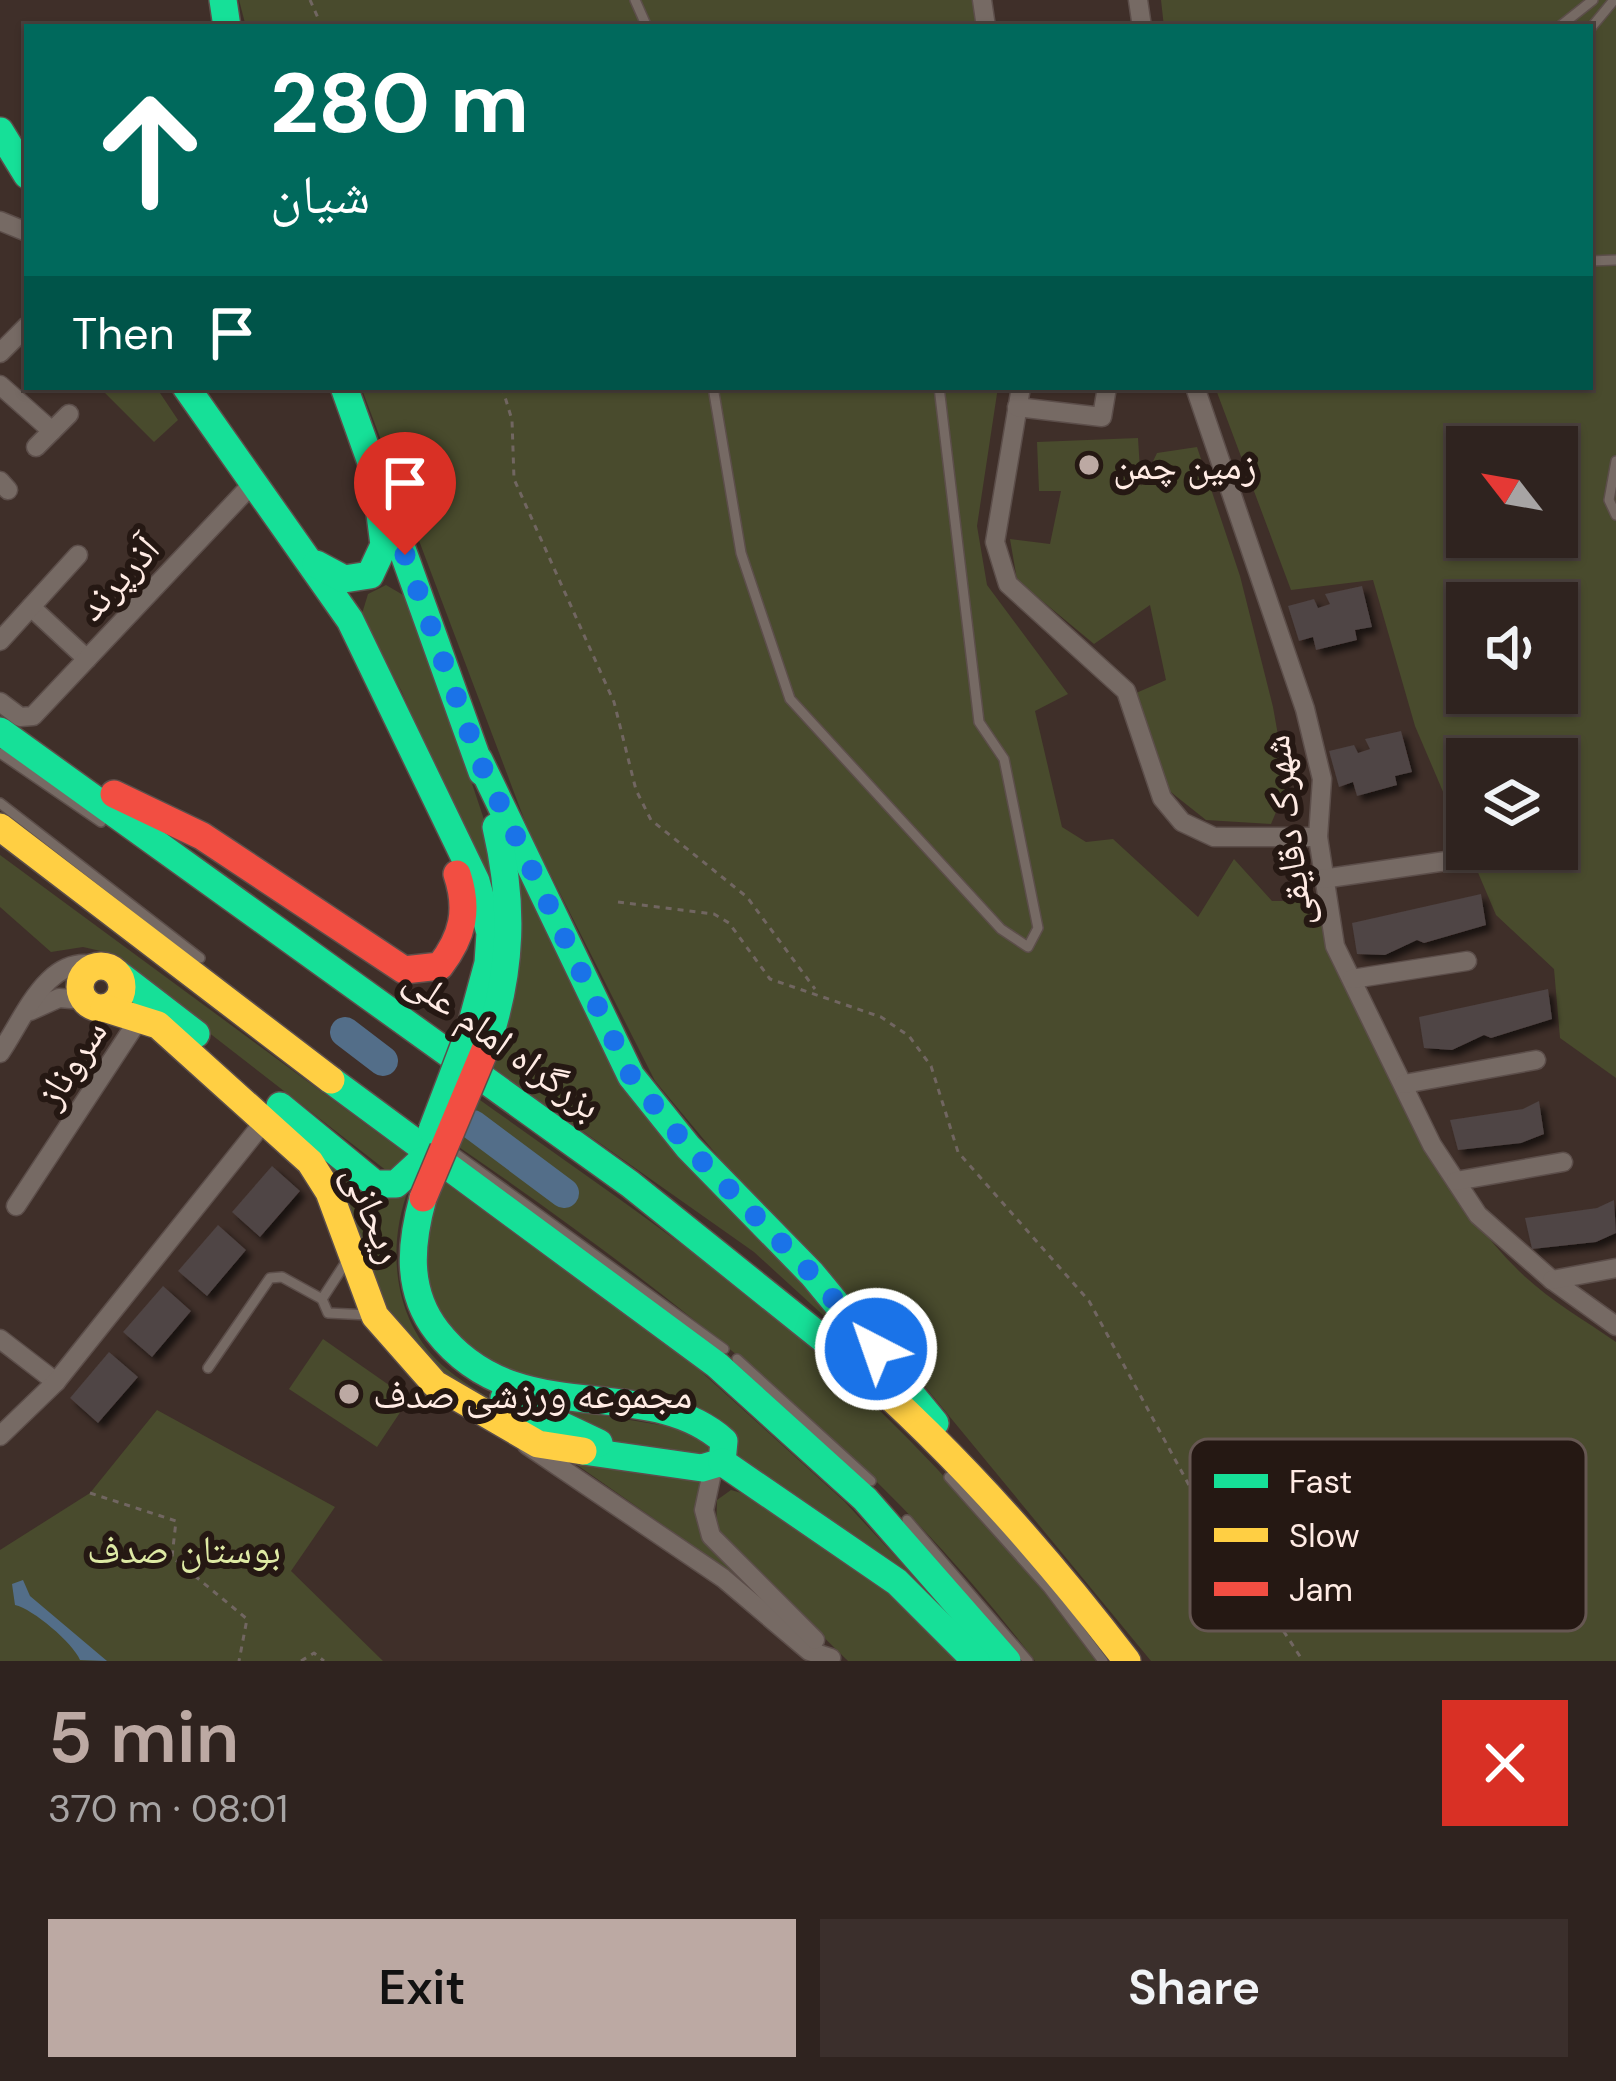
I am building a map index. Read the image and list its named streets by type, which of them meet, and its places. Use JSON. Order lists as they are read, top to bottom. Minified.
{"streets":{"main road":["بزرگراه امام علی","ریحانی"],"street":["آذرپرند","شهرک دقایقی","سروناز"]},"crossings":[["سروناز","ریحانی"]],"parks":["بوستان صدف"],"places":["زمین چمن","مجموعه ورزشی صدف"],"legend":["Fast","Slow","Jam"],"north":"top left","page":{"turn":["280 m","شیان"],"then":"Then","heading":["5 min","370 m · 08:01"],"buttons":["Exit","Share"]}}
